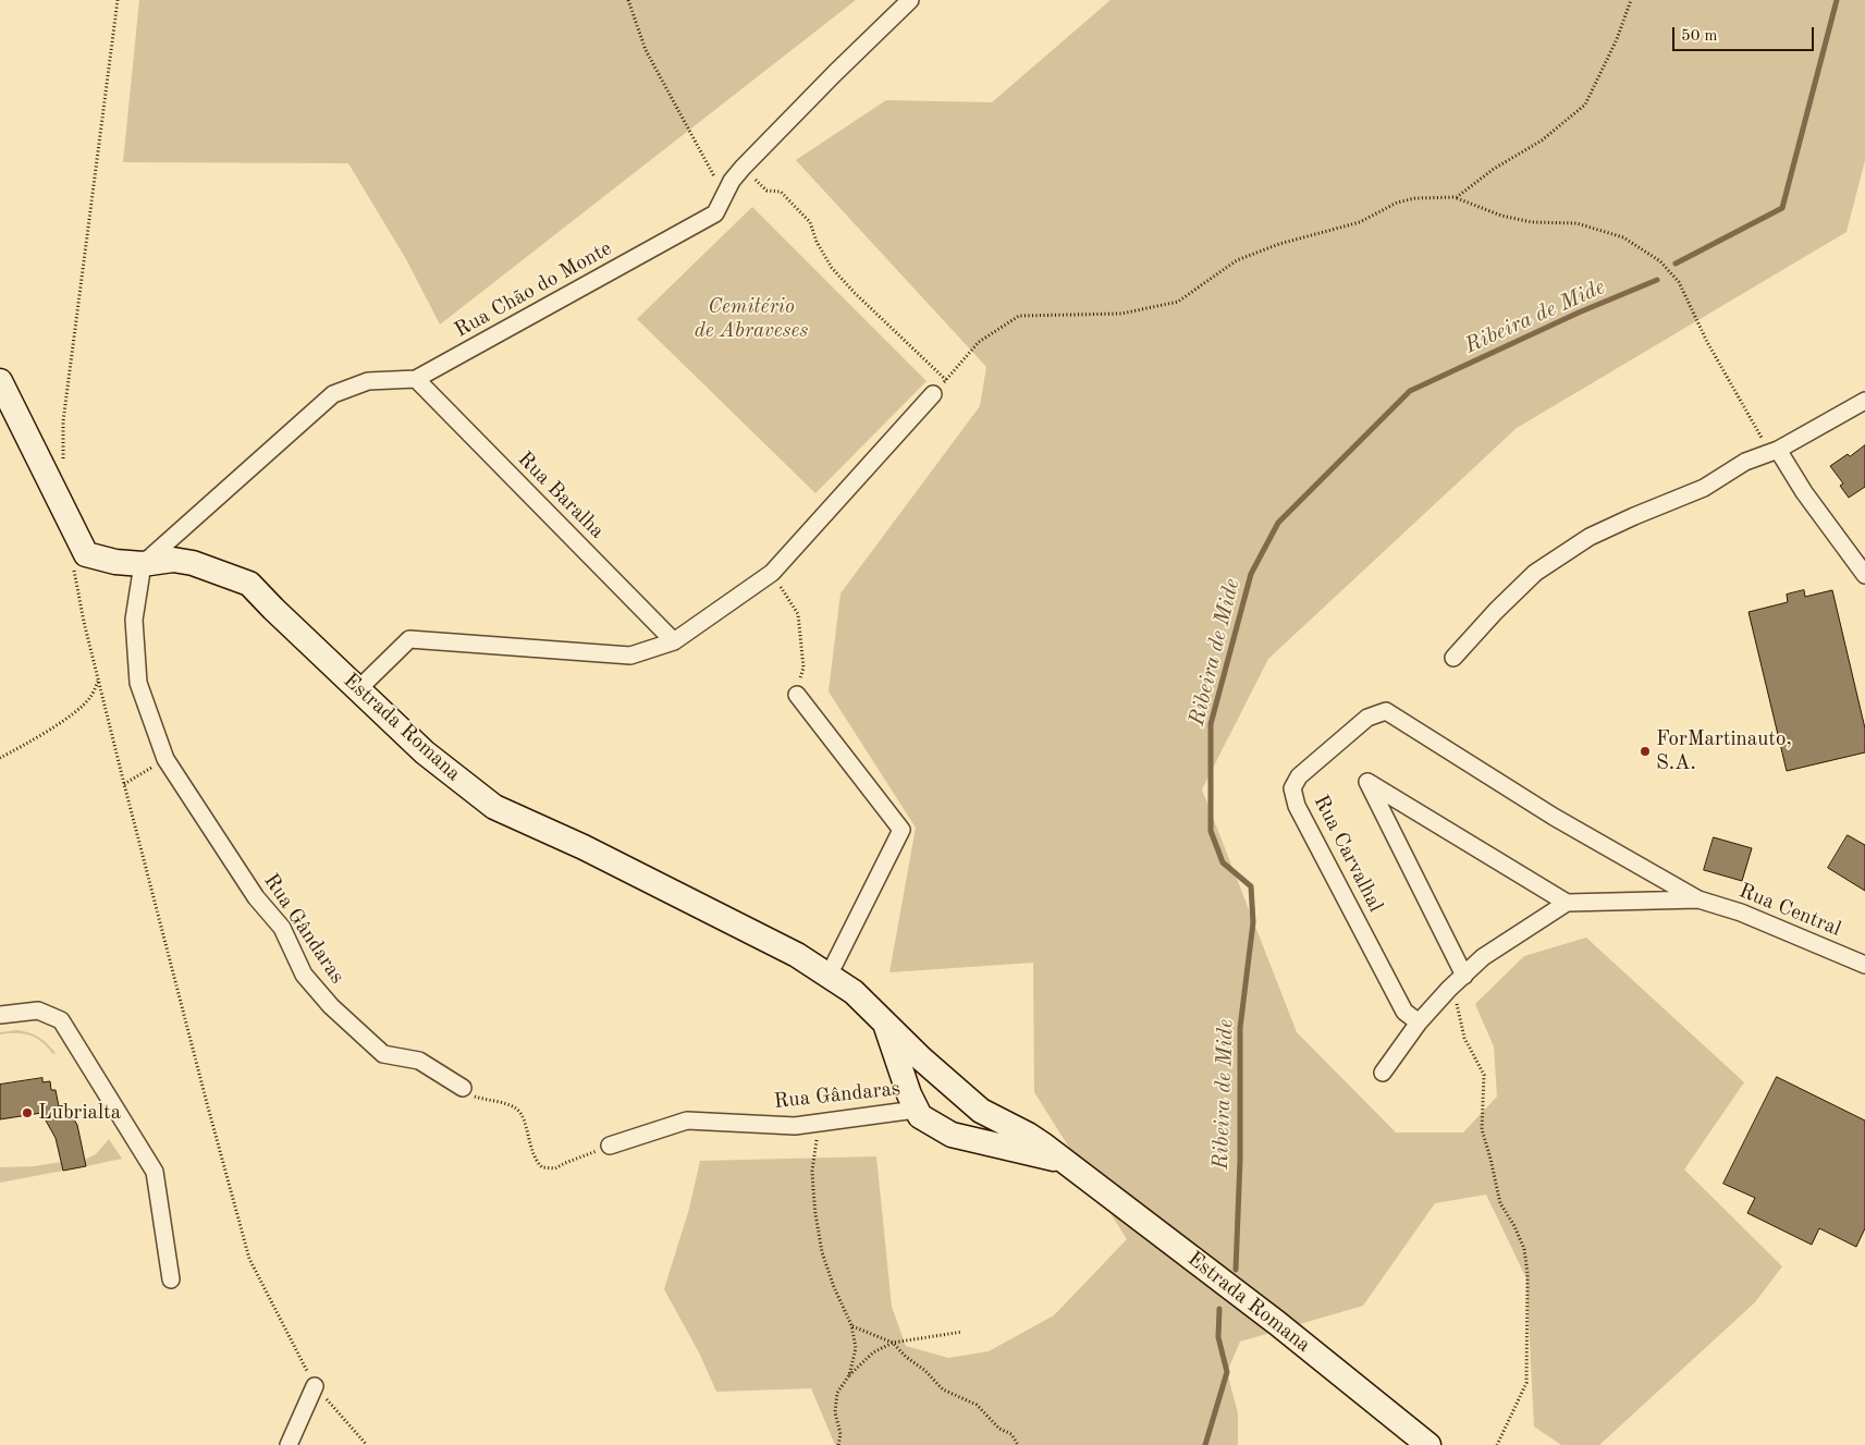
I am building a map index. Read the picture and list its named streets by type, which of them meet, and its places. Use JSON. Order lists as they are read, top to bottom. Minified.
{"streets":{"street":["Rua Chão do Monte","Rua Baralha","Estrada Romana","Rua Carvalhal","Rua Central","Rua Gândaras"]},"crossings":[["Rua Chão do Monte","Rua Baralha"],["Rua Chão do Monte","Estrada Romana"],["Rua Chão do Monte","Rua Gândaras"],["Estrada Romana","Rua Gândaras"],["Rua Carvalhal","Rua Central"]],"water":["Ribeira de Mide"],"parks":["Cemitério de Abraveses"],"places":["ForMartinauto, S.A.","Lubrialta"],"scale_bar":"50 m"}
